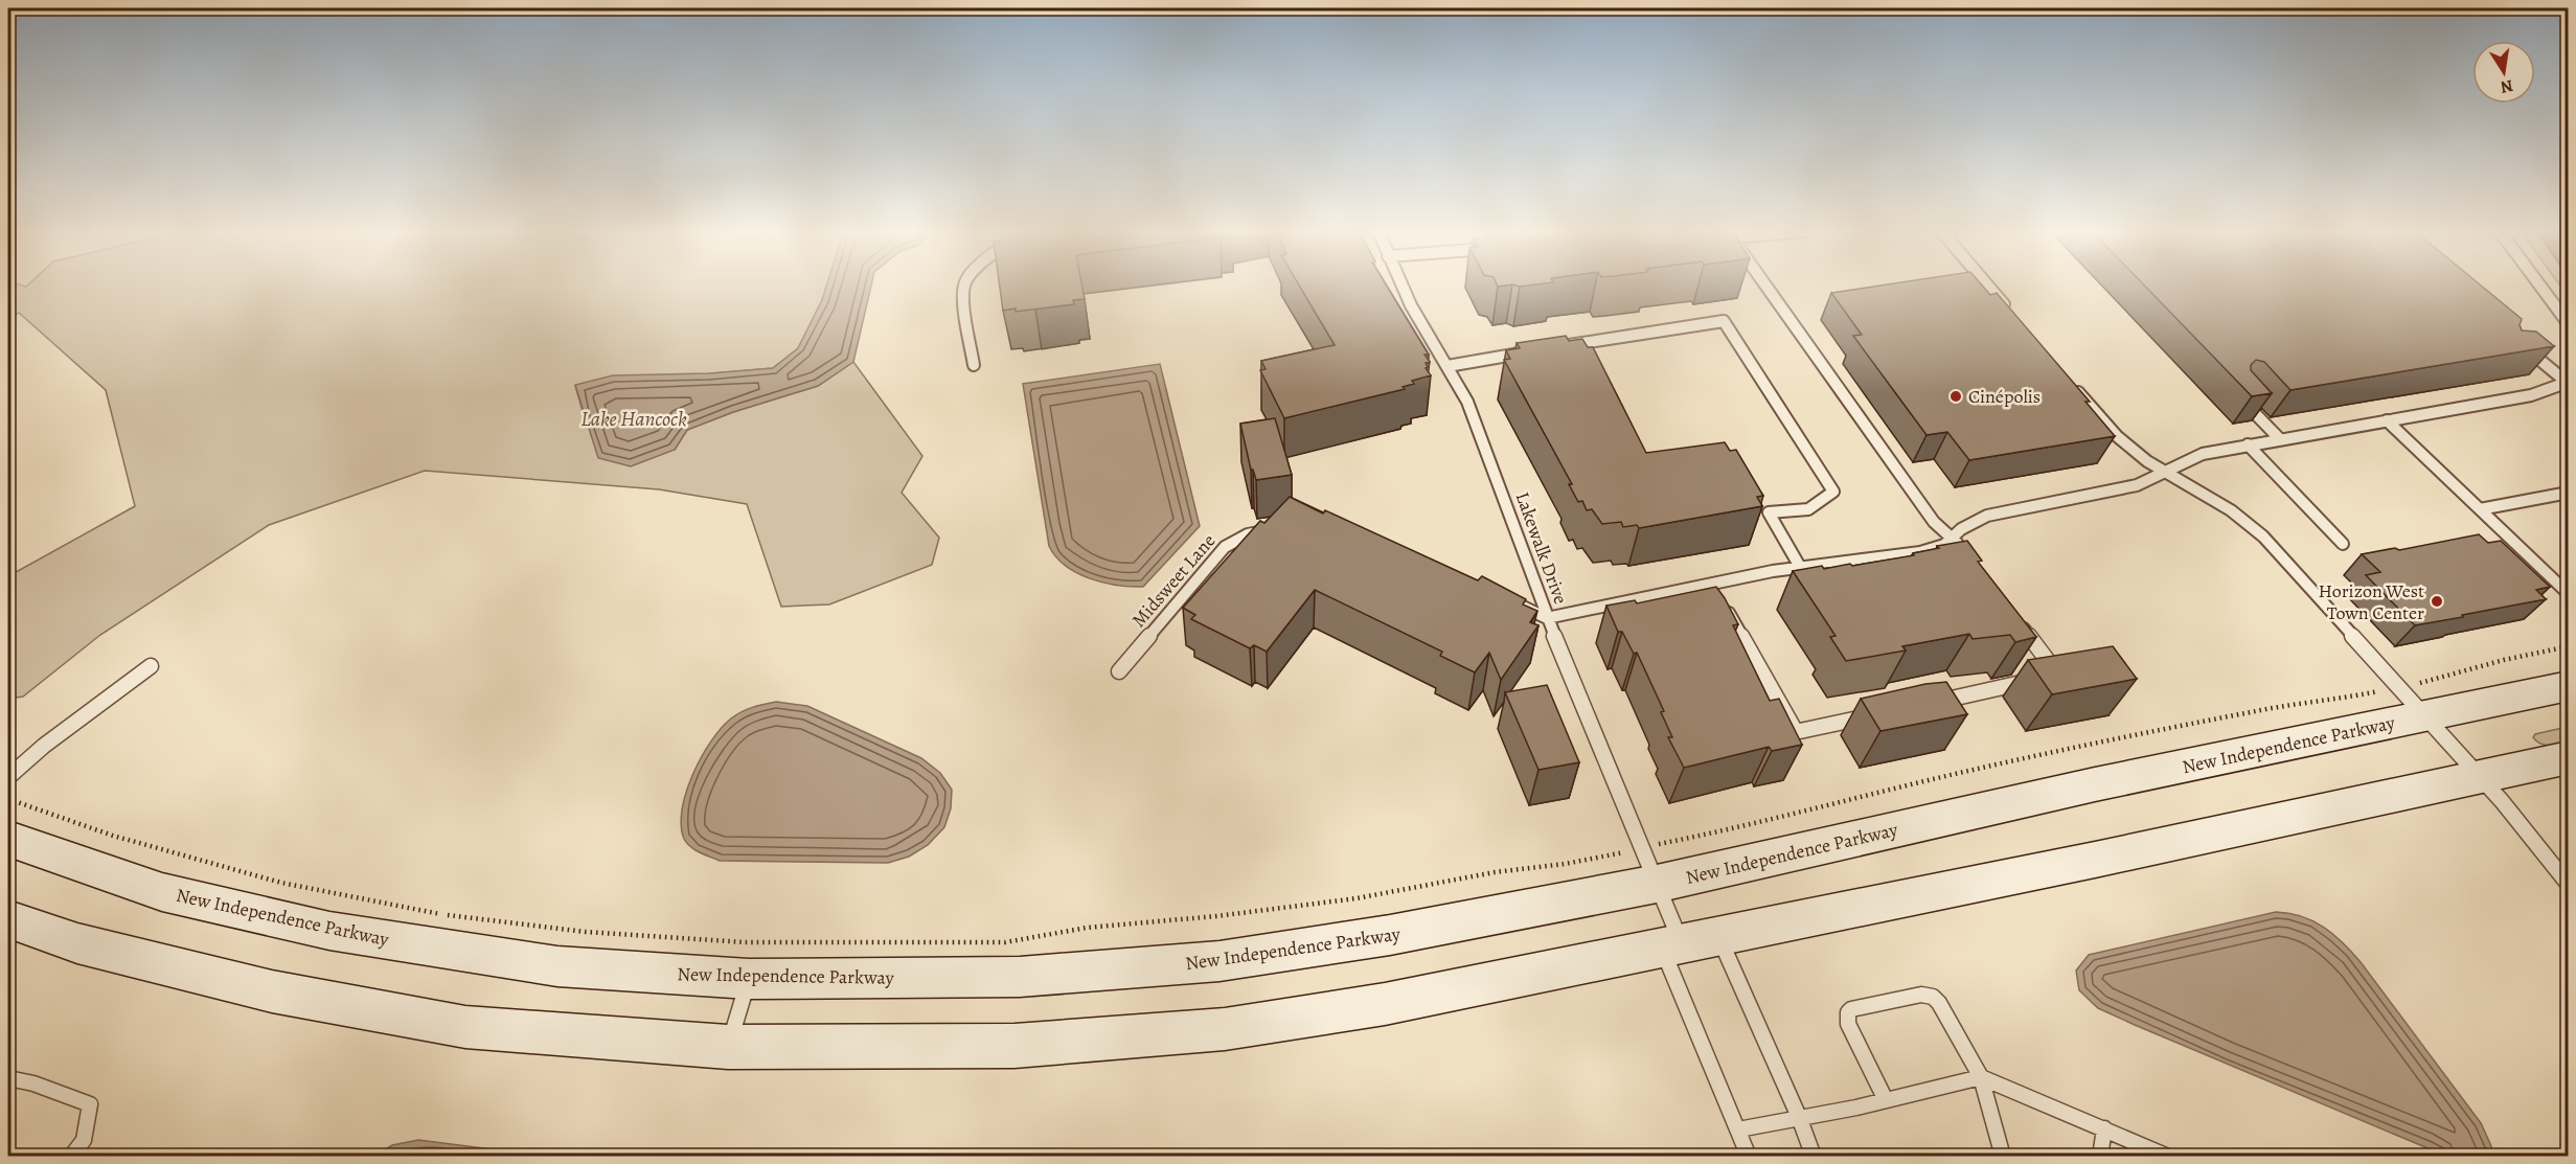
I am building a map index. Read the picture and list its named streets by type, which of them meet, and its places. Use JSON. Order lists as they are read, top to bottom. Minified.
{"streets":{"street":["New Independence Parkway"],"lane":["Lakewalk Drive","Midsweet Lane"]},"crossings":[["Lakewalk Drive","New Independence Parkway"]],"water":["Lake Hancock"],"places":["Cinépolis","Horizon West Town Center"],"north":"bottom"}
